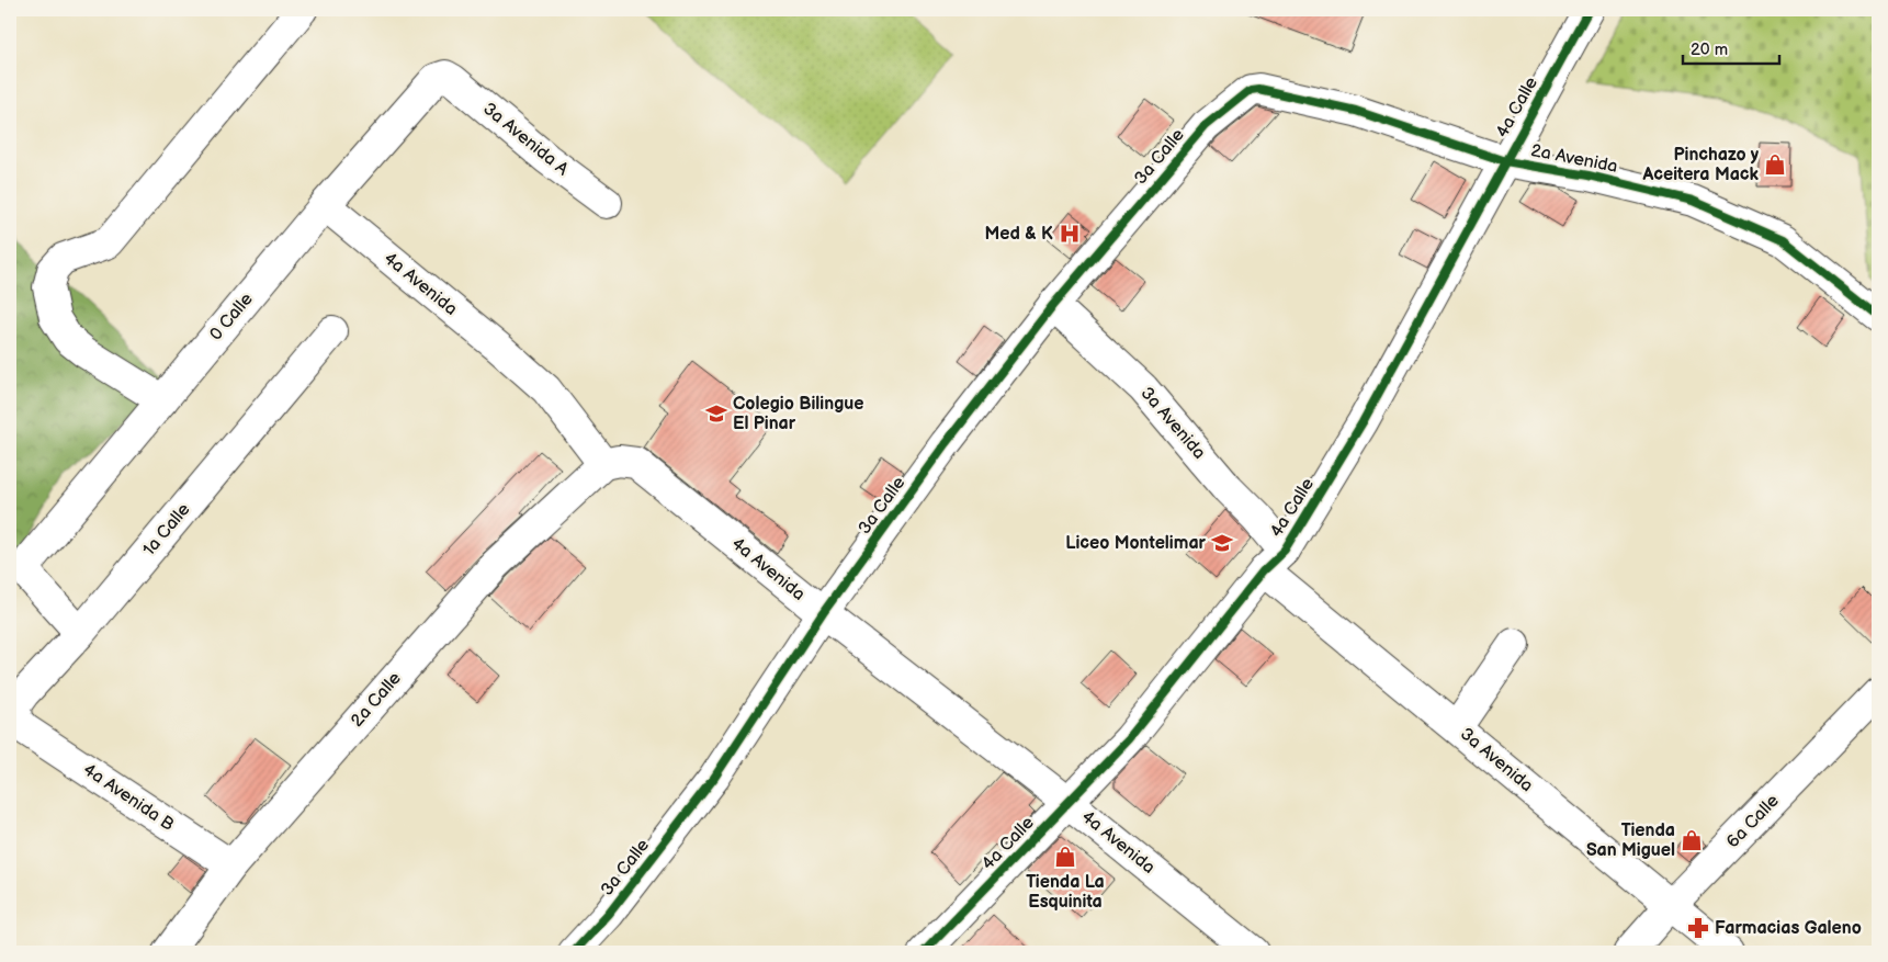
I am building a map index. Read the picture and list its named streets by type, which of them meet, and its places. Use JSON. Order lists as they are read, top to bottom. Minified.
{"streets":{"street":["4a Calle","3a Avenida A","3a Calle","2a Avenida","4a Avenida","0 Calle","3a Avenida","1a Calle","2a Calle","4a Avenida B","6a Calle"]},"crossings":[["4a Calle","2a Avenida"],["4a Calle","4a Avenida"],["4a Calle","3a Avenida"],["3a Avenida A","0 Calle"],["3a Calle","2a Avenida"],["3a Calle","4a Avenida"],["3a Calle","3a Avenida"],["4a Avenida","0 Calle"],["4a Avenida","2a Calle"],["0 Calle","1a Calle"],["3a Avenida","6a Calle"],["1a Calle","4a Avenida B"],["2a Calle","4a Avenida B"]],"places":{"shop":["Pinchazo y Aceitera Mack","Tienda San Miguel","Tienda La Esquinita"],"hospital":["Med & K"],"school or university":["Colegio Bilingue El Pinar","Liceo Montelimar"],"pharmacy":["Farmacias Galeno"]},"scale_bar":"20 m"}
